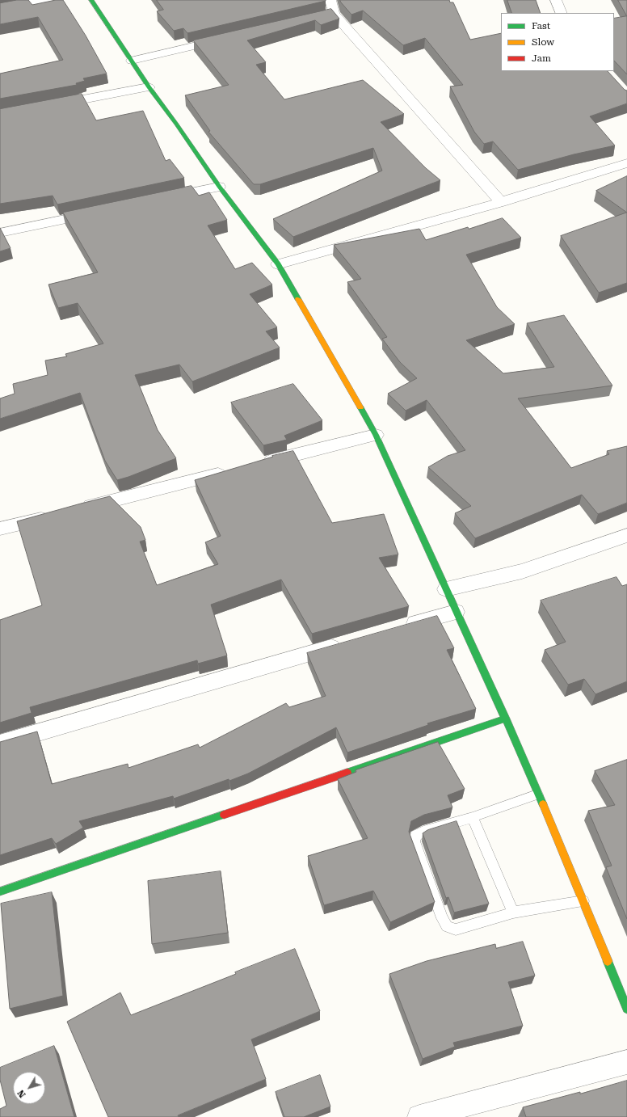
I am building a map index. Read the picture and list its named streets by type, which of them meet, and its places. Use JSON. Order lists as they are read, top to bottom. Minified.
{"legend":["Fast","Slow","Jam"],"north":"bottom left"}
